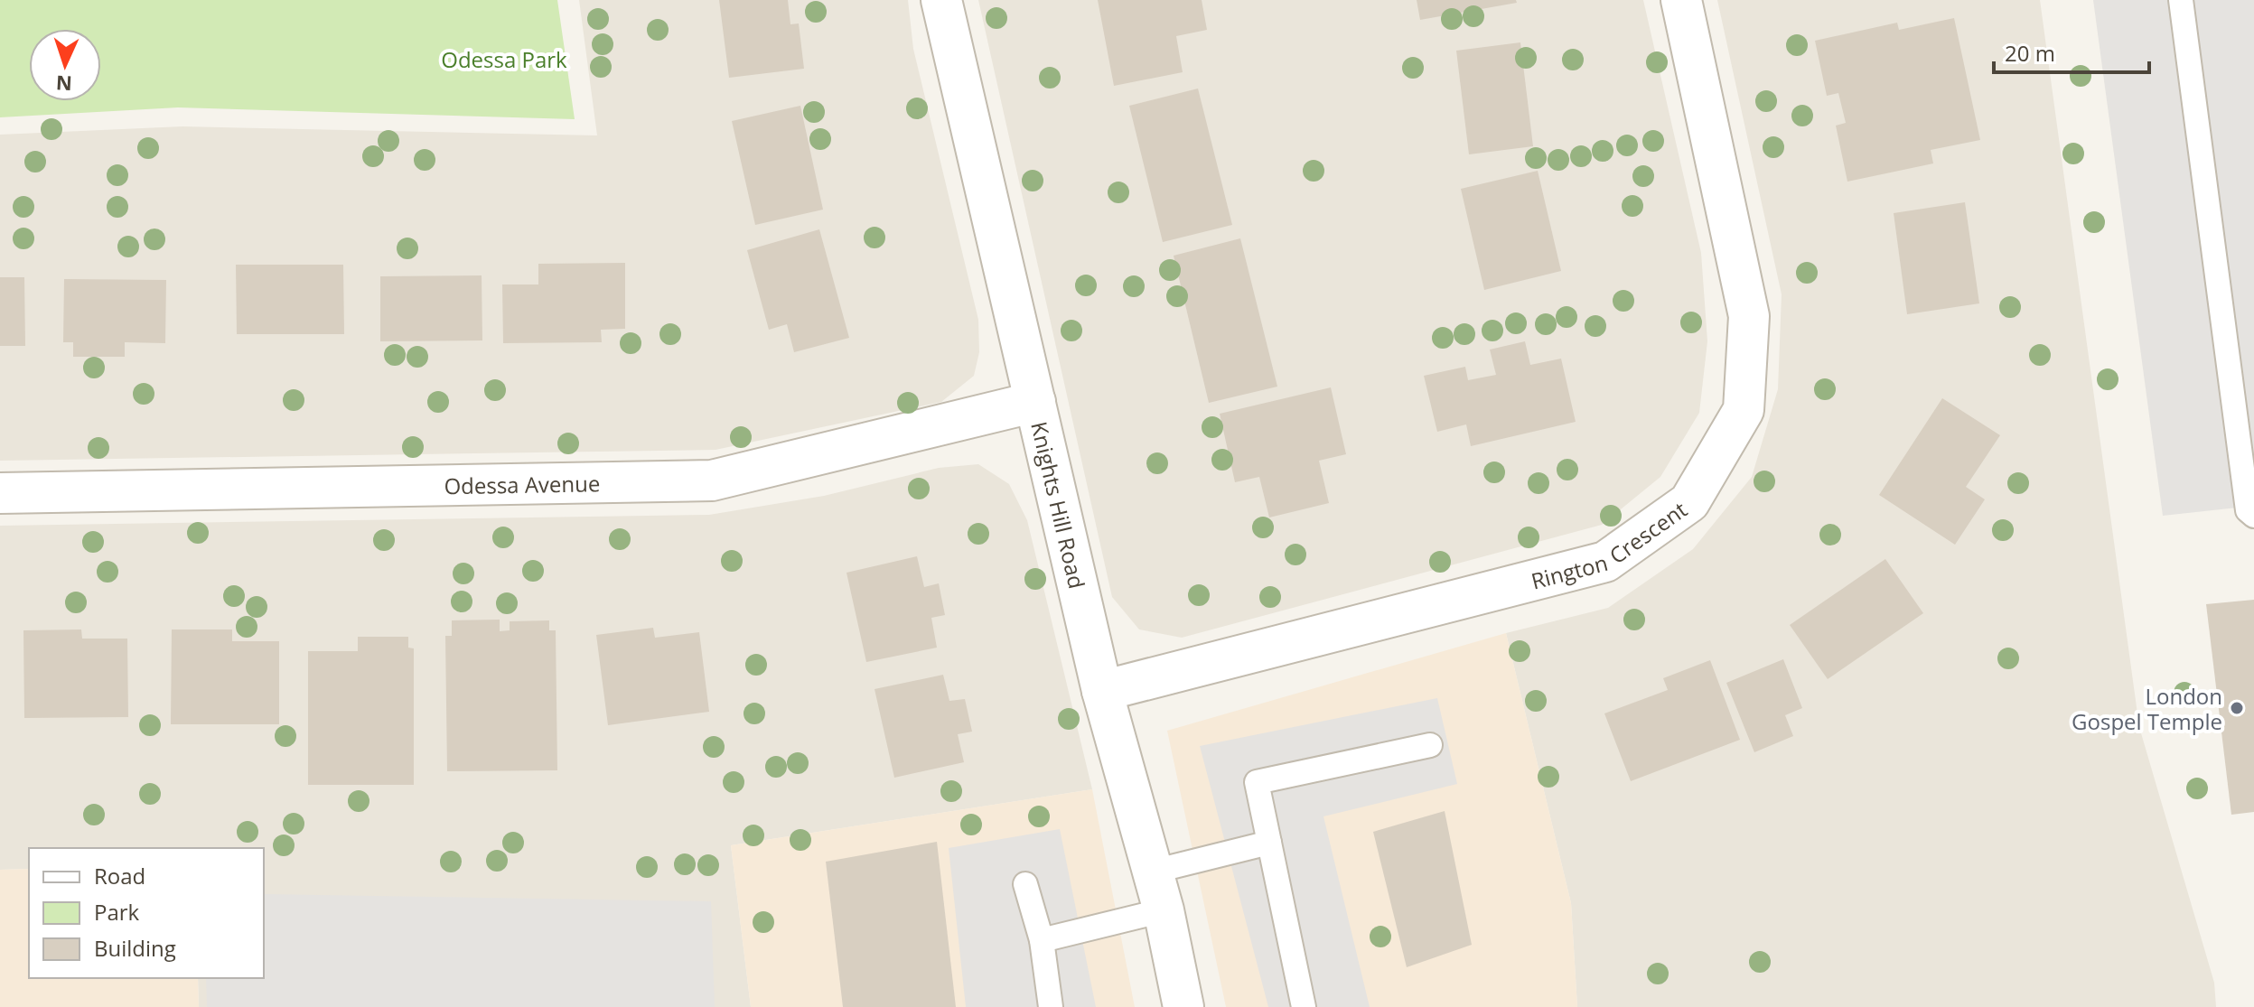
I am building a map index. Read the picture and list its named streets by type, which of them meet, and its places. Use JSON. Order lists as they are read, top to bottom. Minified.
{"streets":{"street":["Odessa Avenue","Knights Hill Road","Rington Crescent"]},"crossings":[["Odessa Avenue","Knights Hill Road"],["Knights Hill Road","Rington Crescent"]],"parks":["Odessa Park"],"places":["London Gospel Temple"],"legend":["Road","Park","Building"],"scale_bar":"20 m","north":"bottom"}
